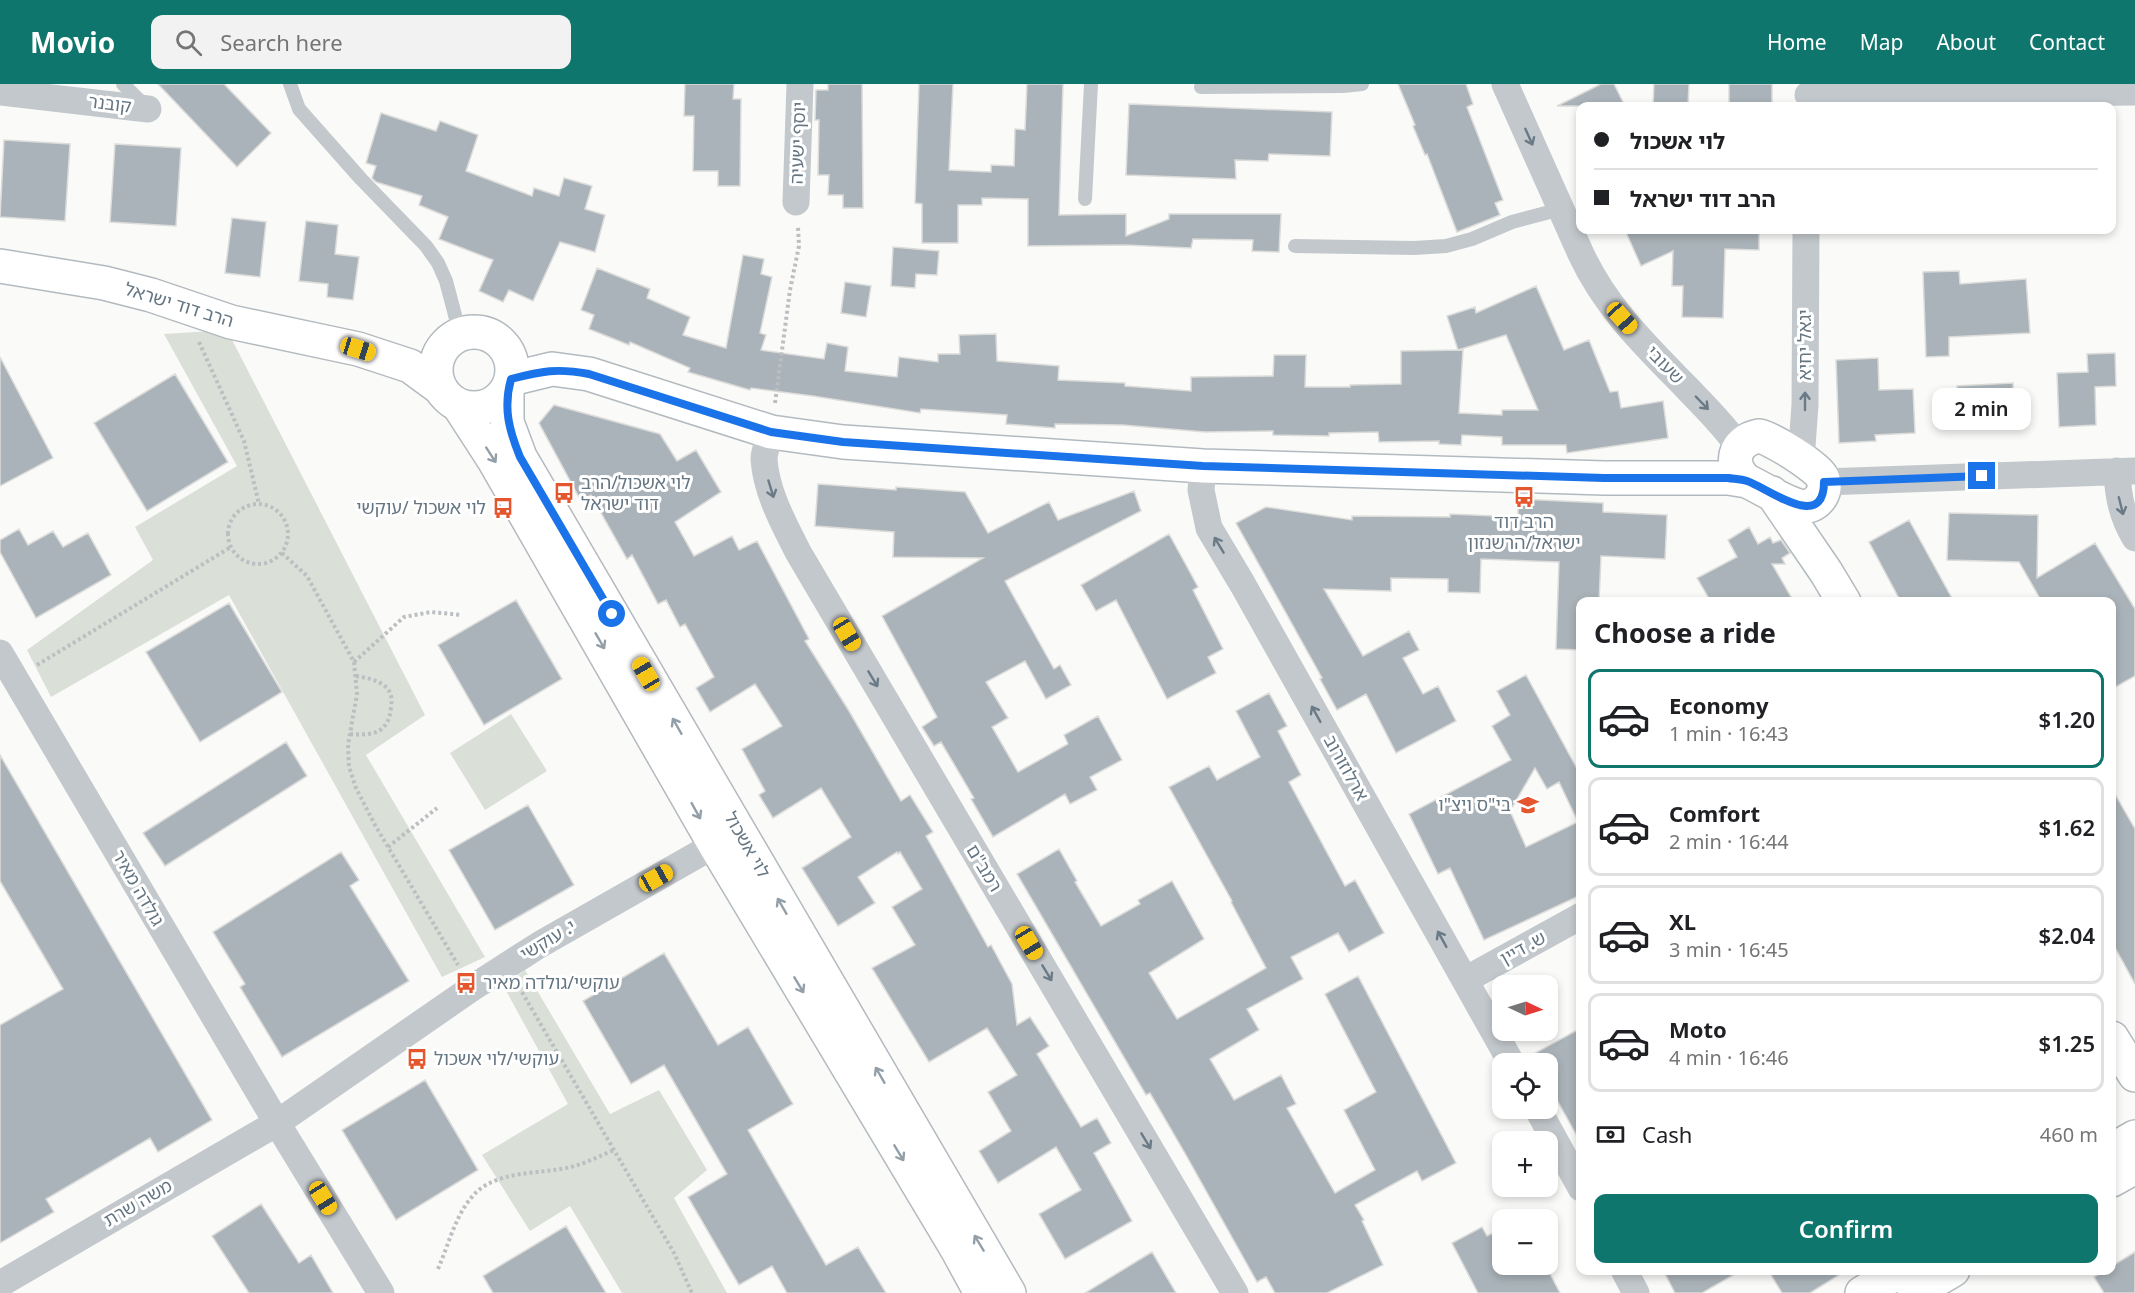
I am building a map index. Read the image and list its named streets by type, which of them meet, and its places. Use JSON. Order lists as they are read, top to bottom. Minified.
{"streets":{"street":["קובנר","יוסף ישעיה","הרב דוד ישראל","יגאל יחיא","שעובי","ארלוזורוב","לוי אשכול","רמב\"ם","גולדה מאיר","י. עוקשי","ש. דיין","משה שרת"]},"crossings":[["הרב דוד ישראל","לוי אשכול"],["ארלוזורוב","ש. דיין"],["לוי אשכול","י. עוקשי"],["גולדה מאיר","י. עוקשי"],["גולדה מאיר","משה שרת"],["י. עוקשי","משה שרת"]],"one_way":["יגאל יחיא","שעובי","ארלוזורוב","רמב\"ם"],"places":{"bus stop":["לוי אשכול/הרב דוד ישראל","הרב דוד ישראל/הרשנזון","לוי אשכול /עוקשי","עוקשי/גולדה מאיר","עוקשי/לוי אשכול"],"school or university":["בי\"ס ויצ\"ו"]},"north":"right","page":{"header":"Movio","search":"Search here","nav":["Home","Map","About","Contact"],"banner":["לוי אשכול","הרב דוד ישראל"],"bubble":"2 min","heading":"Choose a ride","list":[{"name":"Economy","note":"1 min · 16:43","value":"$1.20"},{"name":"Comfort","note":"2 min · 16:44","value":"$1.62"},{"name":"XL","note":"3 min · 16:45","value":"$2.04"},{"name":"Moto","note":"4 min · 16:46","value":"$1.25"}],"map_buttons":["+","−"],"pay":["Cash","460 m"],"buttons":"Confirm"}}
